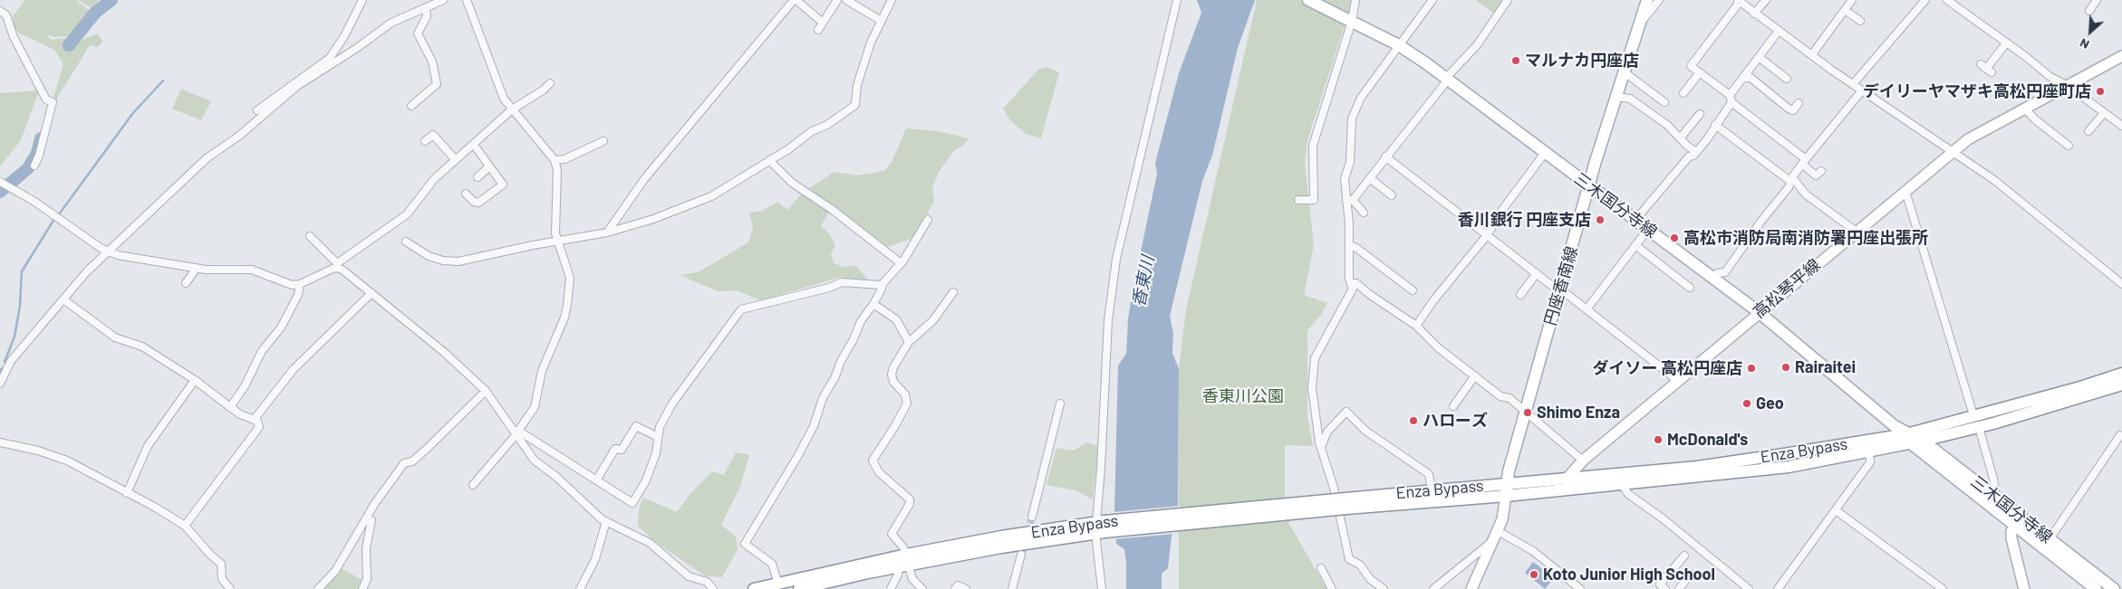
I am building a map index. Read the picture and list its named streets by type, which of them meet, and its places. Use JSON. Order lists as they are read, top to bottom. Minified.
{"streets":{"main road":["三木国分寺線","円座香南線","高松琴平線","Enza Bypass"]},"crossings":[["三木国分寺線","円座香南線"],["三木国分寺線","高松琴平線"],["三木国分寺線","Enza Bypass"],["円座香南線","Enza Bypass"],["高松琴平線","Enza Bypass"]],"water":["香東川"],"parks":["香東川公園"],"places":["マルナカ円座店","デイリーヤマザキ高松円座町店","香川銀行 円座支店","高松市消防局南消防署円座出張所","Rairaitei","ダイソー 高松円座店","Geo","Shimo Enza","ハローズ","McDonald's","Koto Junior High School"],"north":"bottom left"}
